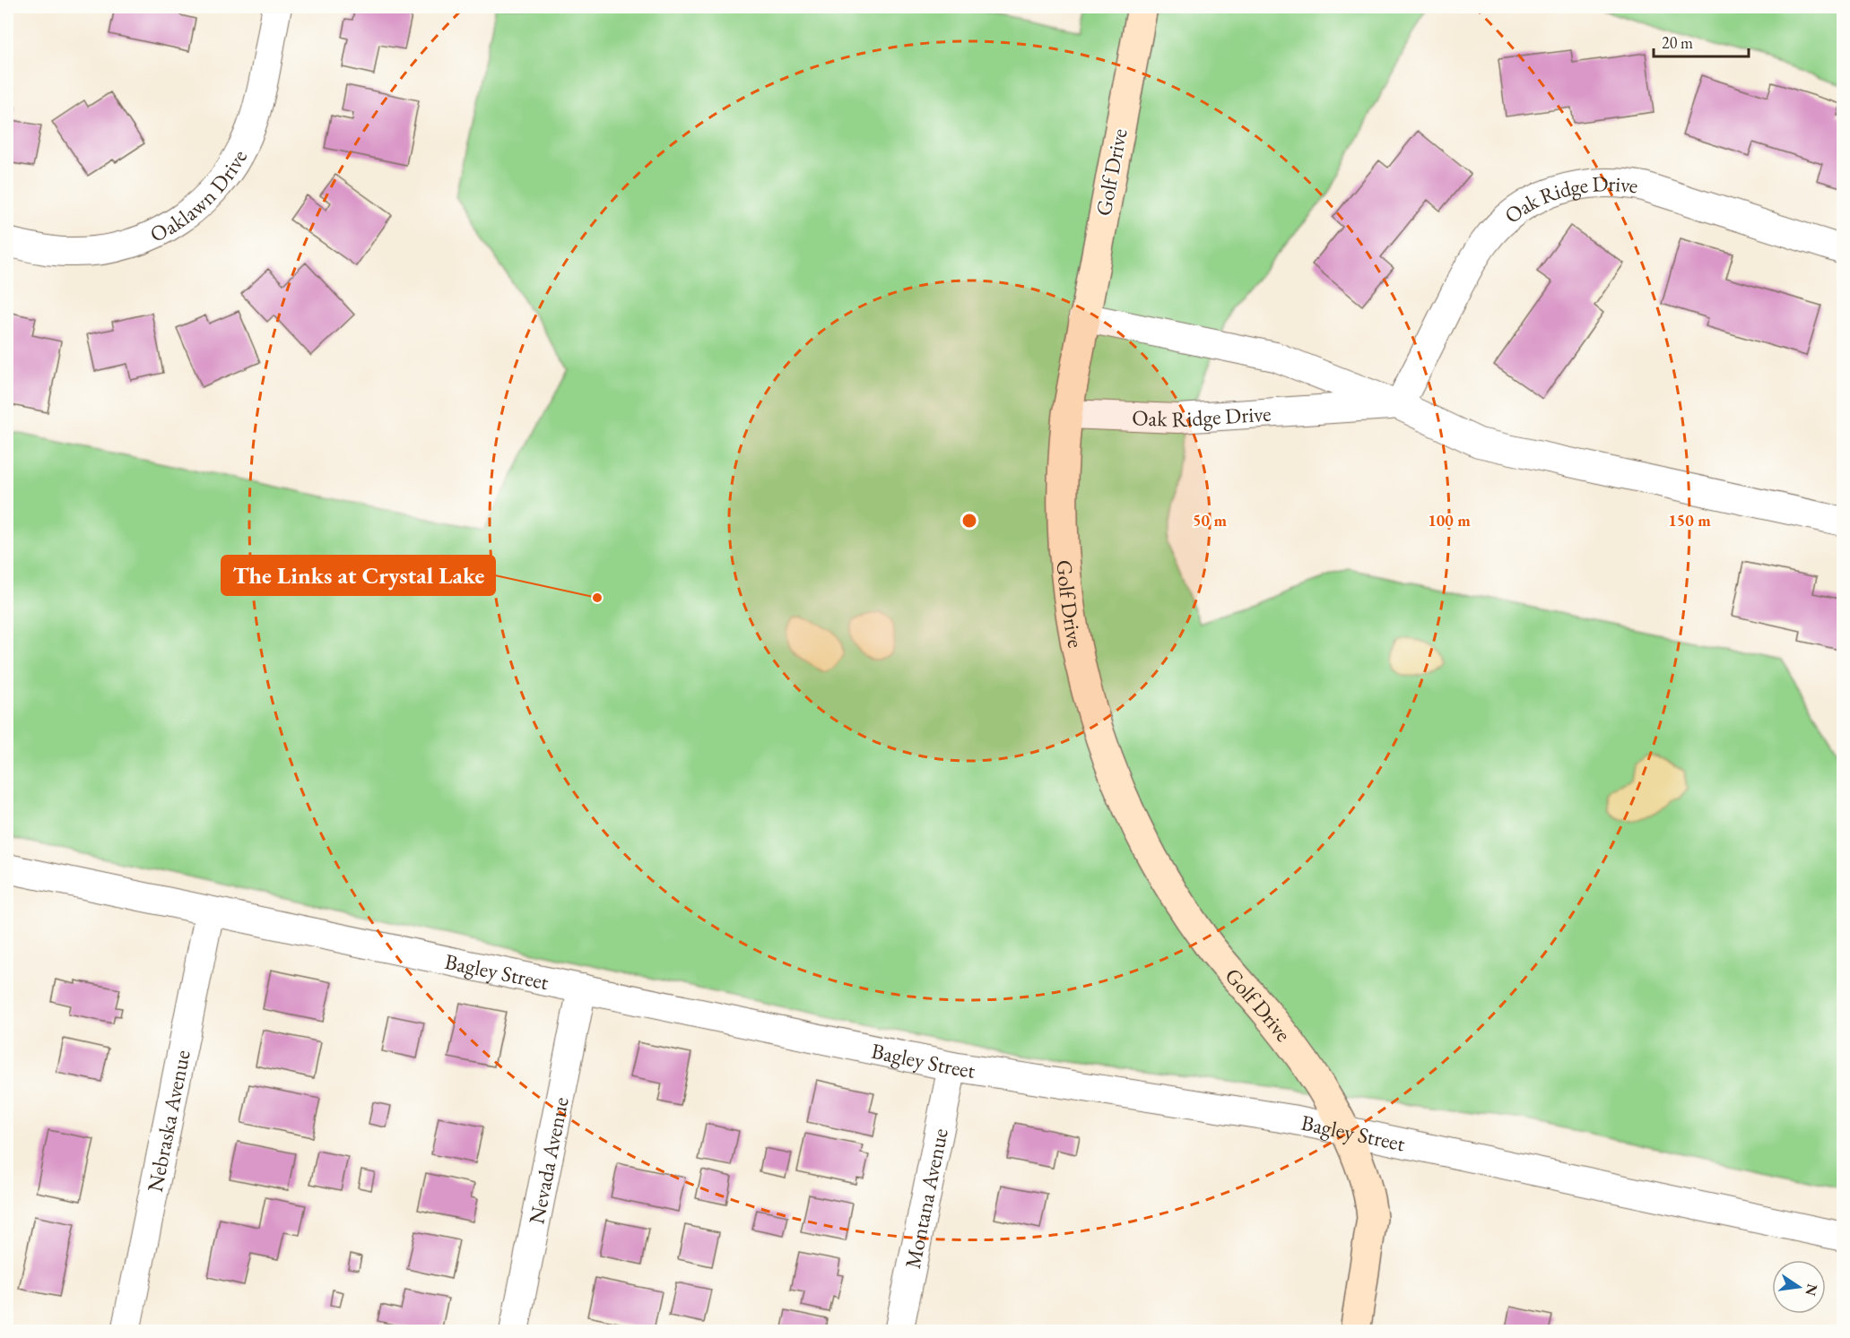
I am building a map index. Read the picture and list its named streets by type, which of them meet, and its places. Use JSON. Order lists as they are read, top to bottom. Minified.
{"streets":{"street":["Golf Drive","Oaklawn Drive","Oak Ridge Drive","Bagley Street","Nebraska Avenue","Nevada Avenue","Montana Avenue"]},"crossings":[["Golf Drive","Oak Ridge Drive"],["Golf Drive","Bagley Street"],["Bagley Street","Nebraska Avenue"],["Bagley Street","Nevada Avenue"],["Bagley Street","Montana Avenue"]],"places":["The Links at Crystal Lake"],"scale_bar":"20 m","north":"right","rings":["50 m","100 m","150 m"]}
